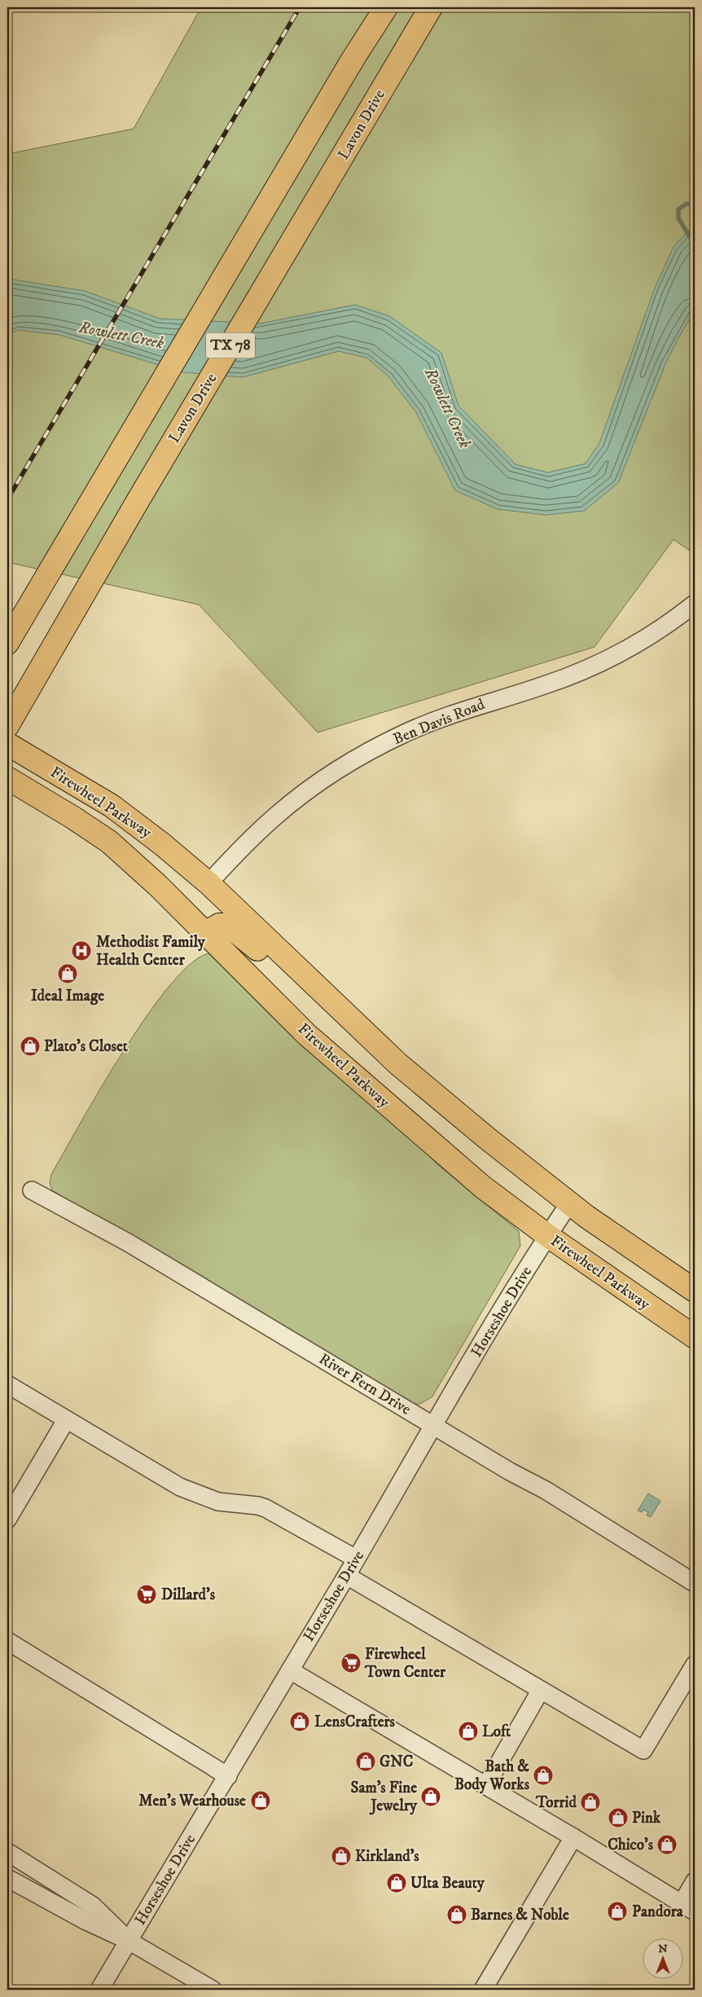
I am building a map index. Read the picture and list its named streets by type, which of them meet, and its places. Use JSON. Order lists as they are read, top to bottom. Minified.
{"streets":{"main road":["Lavon Drive","TX 78","Firewheel Parkway"],"street":["Ben Davis Road","Horseshoe Drive","River Fern Drive"]},"crossings":[["Ben Davis Road","Firewheel Parkway"],["Firewheel Parkway","Horseshoe Drive"],["Horseshoe Drive","River Fern Drive"]],"water":["Rowlett Creek"],"places":{"hospital":["Methodist Family Health Center"],"shop":["Ideal Image","Plato's Closet","LensCrafters","Loft","GNC","Bath & Body Works","Sam's Fine Jewelry","Men's Wearhouse","Torrid","Pink","Chico's","Kirkland's","Ulta Beauty","Pandora","Barnes & Noble"],"supermarket":["Dillard's","Firewheel Town Center"]},"north":"top"}
